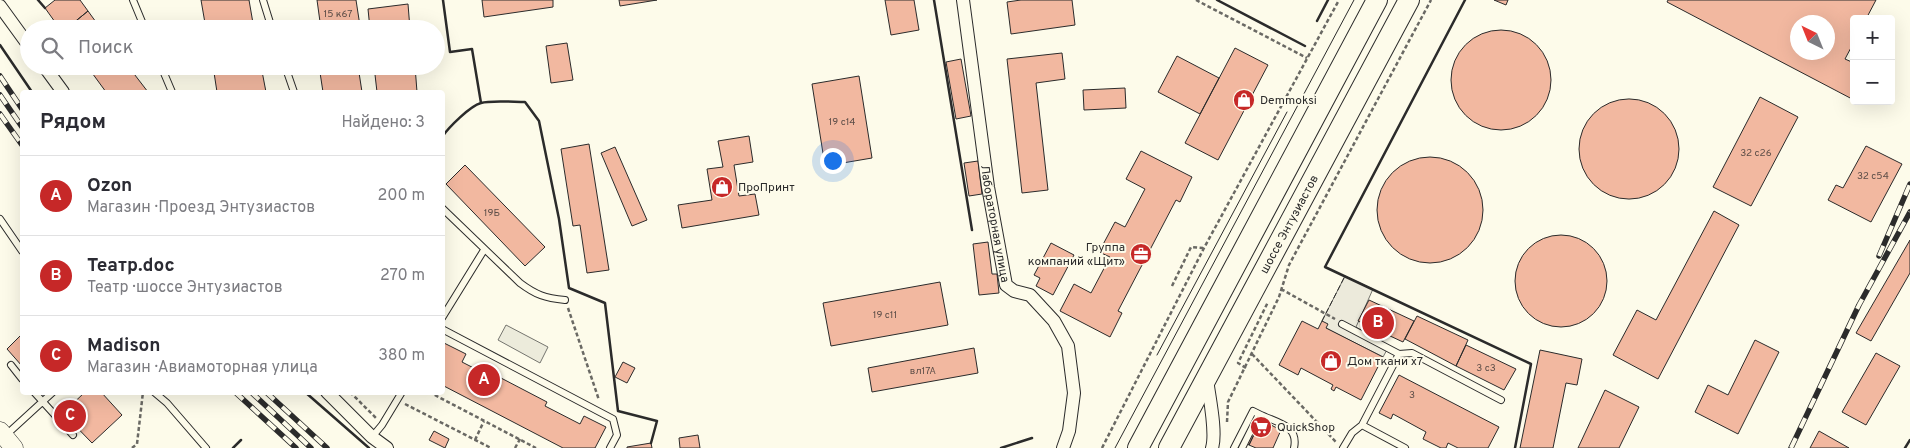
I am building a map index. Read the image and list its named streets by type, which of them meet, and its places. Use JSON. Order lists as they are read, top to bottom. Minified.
{"streets":{"main road":["шоссе Энтузиастов"],"street":["Лабораторная улица"]},"places":{"shop":["Demmoksi","ПроПринт","Дом ткани x7"],"office":["Группа компаний «Щит»"],"supermarket":["QuickShop"]},"house_numbers":["15 к67","19 с14","32 с26","32 с54","19Б","19 с11","3 с3","вл17А","3"],"north":"top left","page":{"map_buttons":["+","−"],"search":"Поиск","heading":["Рядом","Найдено: 3"],"list":[{"mark":"A","name":"Ozon","note":"Магазин · Проезд Энтузиастов","value":"200 m"},{"mark":"B","name":"Театр.doc","note":"Театр · шоссе Энтузиастов","value":"270 m"},{"mark":"C","name":"Madison","note":"Магазин · Авиамоторная улица","value":"380 m"}],"pins":["B","A","C"]}}
